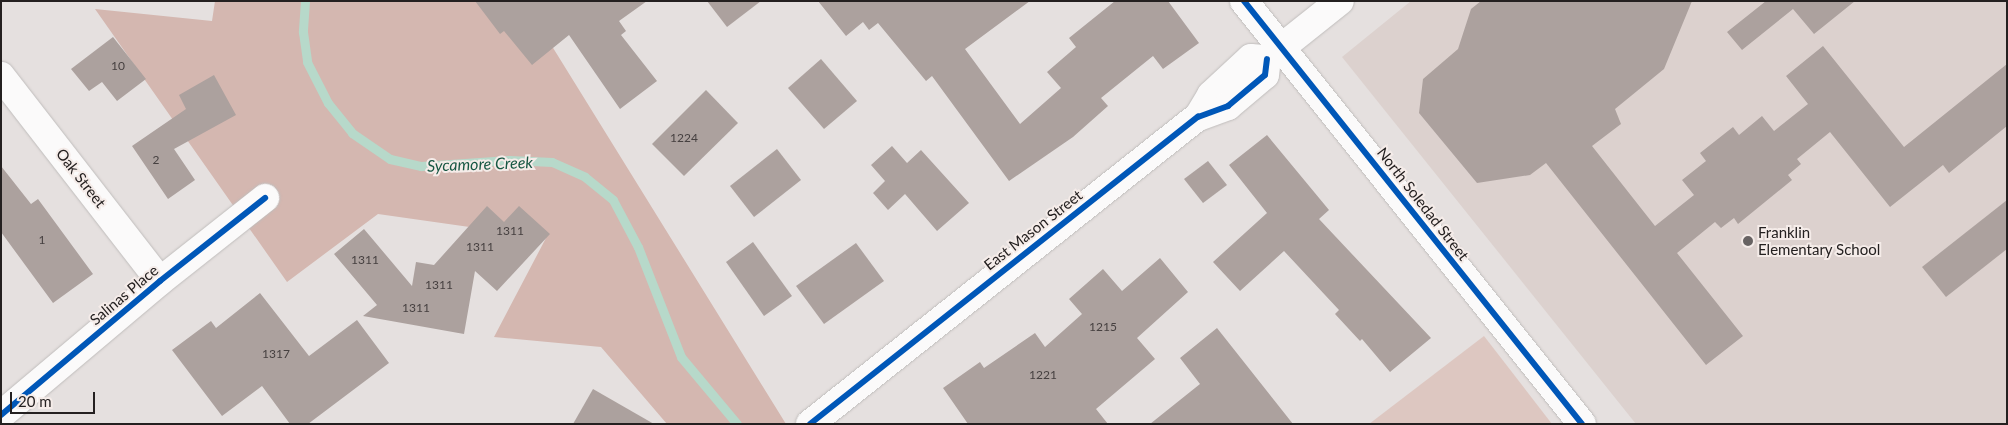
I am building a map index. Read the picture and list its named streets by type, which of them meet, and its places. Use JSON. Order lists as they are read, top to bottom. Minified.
{"streets":{"street":["Oak Street","North Soledad Street","East Mason Street","Salinas Place"]},"crossings":[["Oak Street","Salinas Place"],["North Soledad Street","East Mason Street"]],"water":["Sycamore Creek"],"places":["Franklin Elementary School"],"house_numbers":["10","1224","2","1311","1","1311","1311","1311","1311","1215","1317","1221"],"scale_bar":"20 m"}
